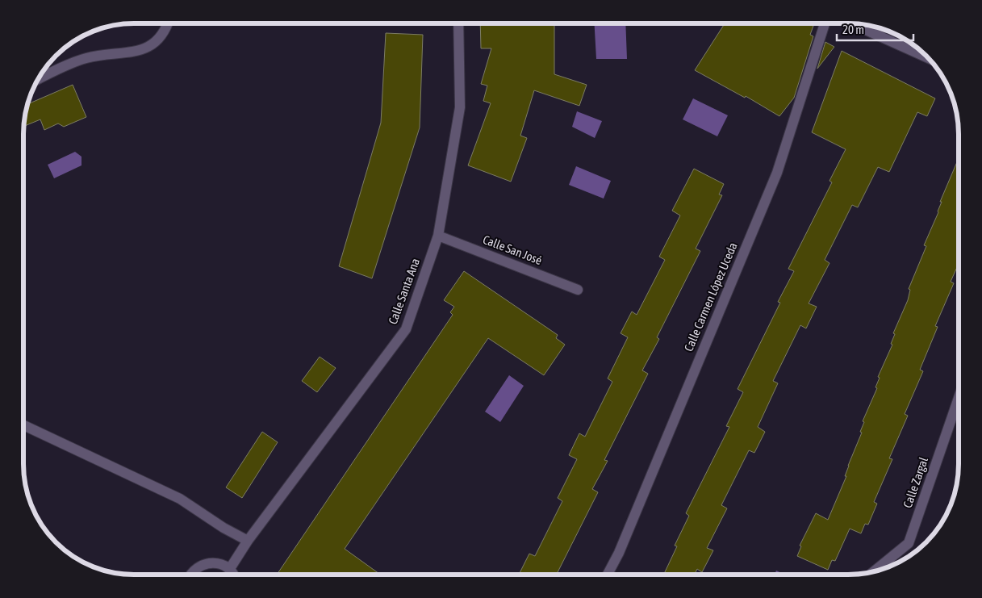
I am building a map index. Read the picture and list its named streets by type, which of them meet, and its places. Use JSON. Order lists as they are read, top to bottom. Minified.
{"streets":{"street":["Calle San José","Calle Santa Ana","Calle Carmen López Uceda","Calle Zargal"]},"crossings":[["Calle San José","Calle Santa Ana"]],"scale_bar":"20 m"}
